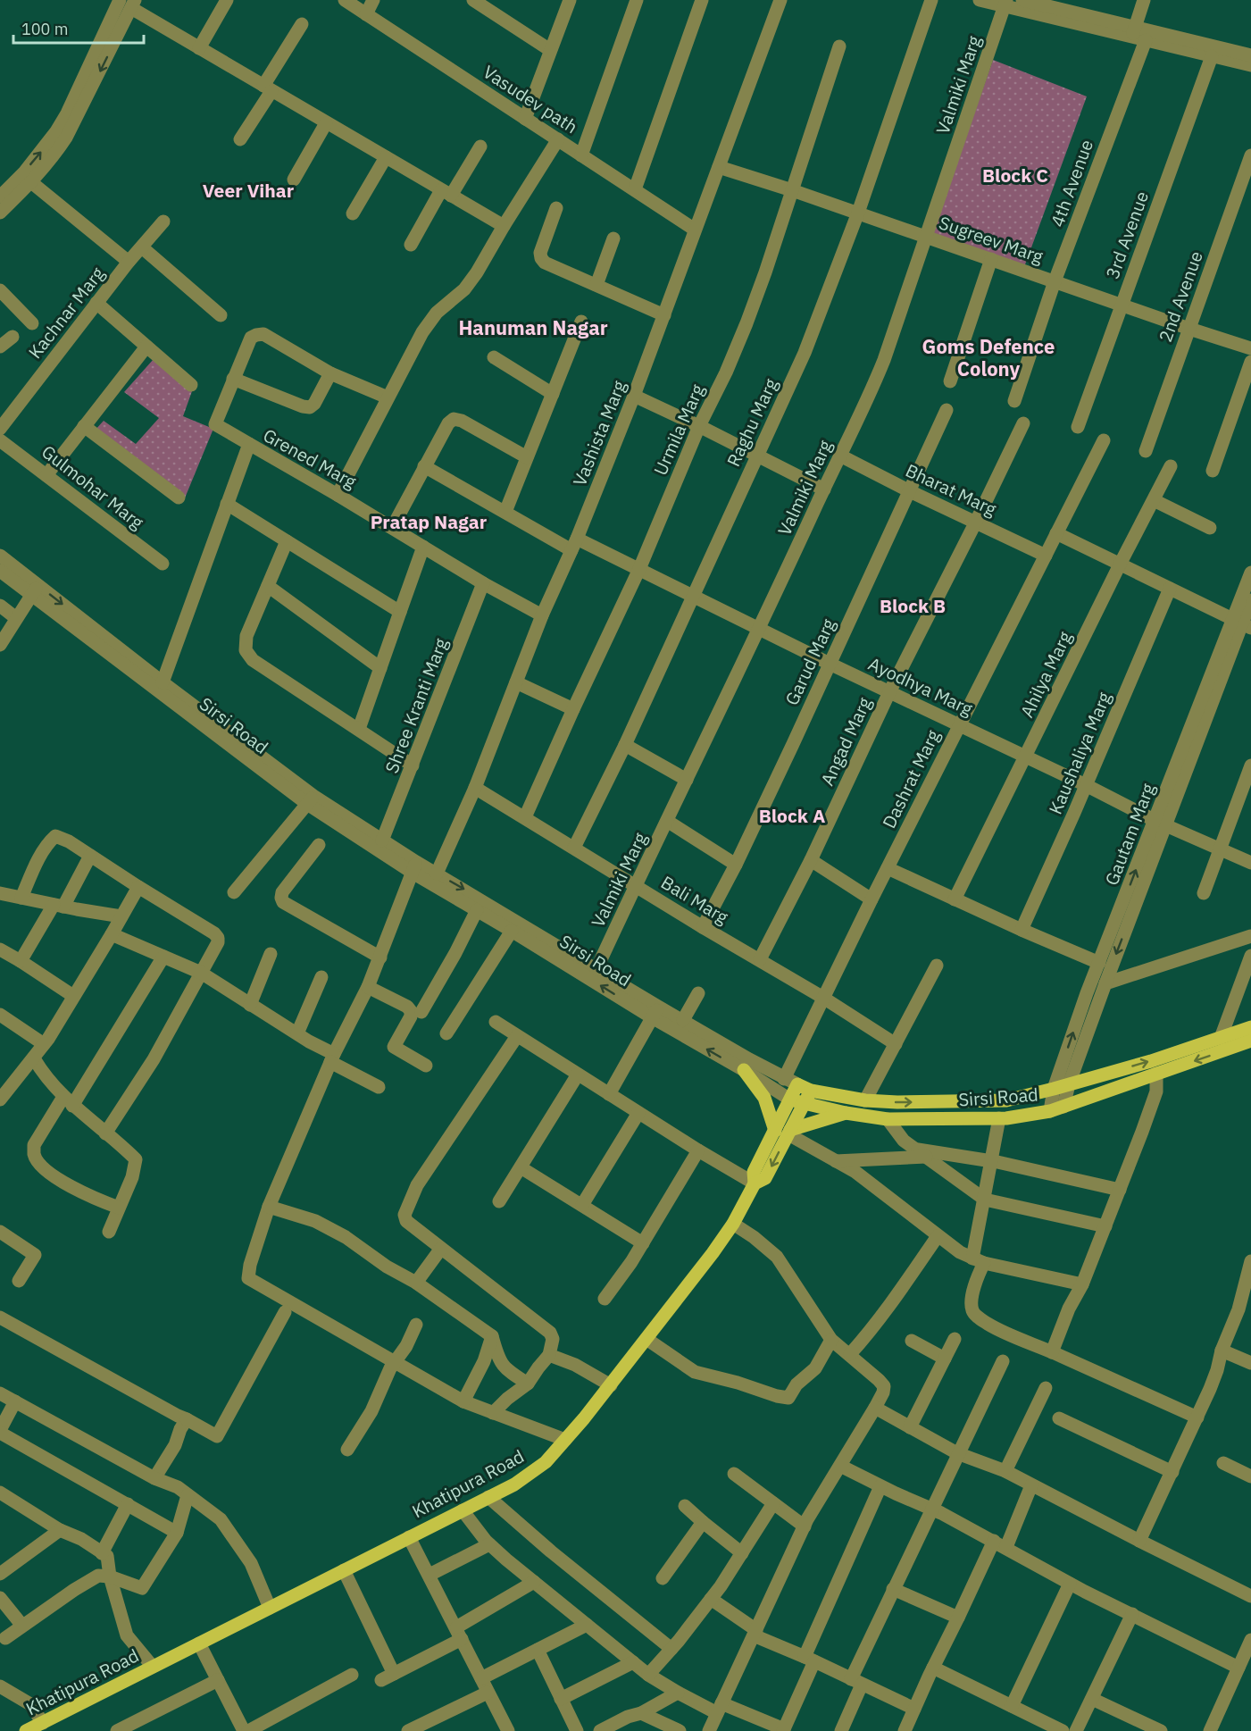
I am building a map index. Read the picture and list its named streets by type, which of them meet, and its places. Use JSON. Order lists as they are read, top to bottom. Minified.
{"streets":{"main road":["Sirsi Road","Khatipura Road"],"street":["Valmiki Marg","Vasudev path","4th Avenue","3rd Avenue","Sugreev Marg","2nd Avenue","Kachnar Marg","Raghu Marg","Urmila Marg","Vashista Marg","Grened Marg","Gulmohar Marg","Bharat Marg","Garud Marg","Ahilya Marg","Ayodhya Marg","Shree Kranti Marg","Angad Marg","Kaushaliya Marg","Dashrat Marg","Gautam Marg","Bali Marg"]},"crossings":[["Valmiki Marg","Sugreev Marg"],["Valmiki Marg","Bharat Marg"],["Valmiki Marg","Ayodhya Marg"],["Valmiki Marg","Sirsi Road"],["Valmiki Marg","Bali Marg"],["Vasudev path","Vashista Marg"],["4th Avenue","Sugreev Marg"],["3rd Avenue","Sugreev Marg"],["Sugreev Marg","2nd Avenue"],["Sugreev Marg","Raghu Marg"],["Sugreev Marg","Urmila Marg"],["Sugreev Marg","Vashista Marg"],["Raghu Marg","Ayodhya Marg"],["Raghu Marg","Bali Marg"],["Urmila Marg","Ayodhya Marg"],["Urmila Marg","Bali Marg"],["Vashista Marg","Grened Marg"],["Vashista Marg","Ayodhya Marg"],["Vashista Marg","Sirsi Road"],["Vashista Marg","Bali Marg"],["Grened Marg","Shree Kranti Marg"],["Grened Marg","Sirsi Road"],["Bharat Marg","Garud Marg"],["Bharat Marg","Angad Marg"],["Bharat Marg","Dashrat Marg"],["Garud Marg","Ayodhya Marg"],["Garud Marg","Bali Marg"],["Ahilya Marg","Ayodhya Marg"],["Ayodhya Marg","Angad Marg"],["Ayodhya Marg","Kaushaliya Marg"],["Ayodhya Marg","Dashrat Marg"],["Ayodhya Marg","Gautam Marg"],["Shree Kranti Marg","Sirsi Road"],["Sirsi Road","Dashrat Marg"],["Sirsi Road","Gautam Marg"],["Angad Marg","Bali Marg"],["Dashrat Marg","Bali Marg"]],"districts":["Block C","Veer Vihar","Hanuman Nagar","Goms Defence Colony","Pratap Nagar","Block B","Block A"],"scale_bar":"100 m"}
